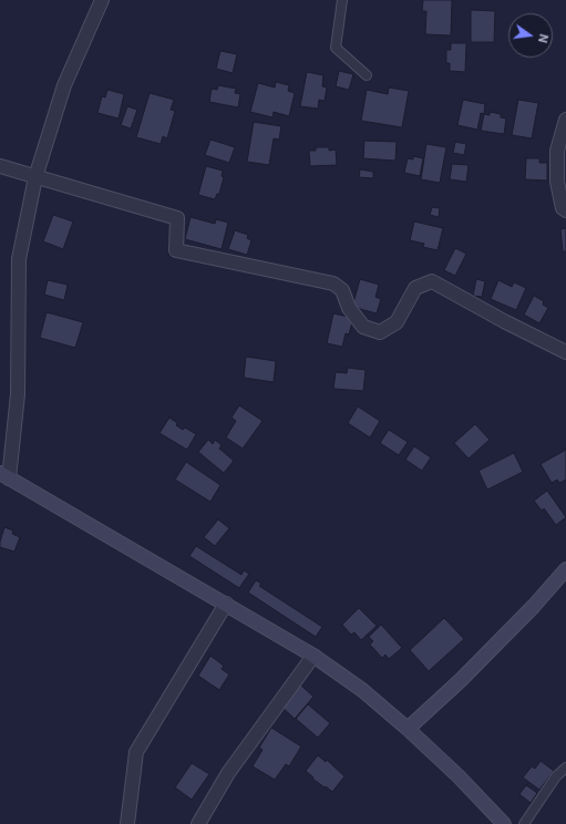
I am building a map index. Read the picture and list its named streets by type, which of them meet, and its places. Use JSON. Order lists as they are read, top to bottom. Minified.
{"north":"right"}
